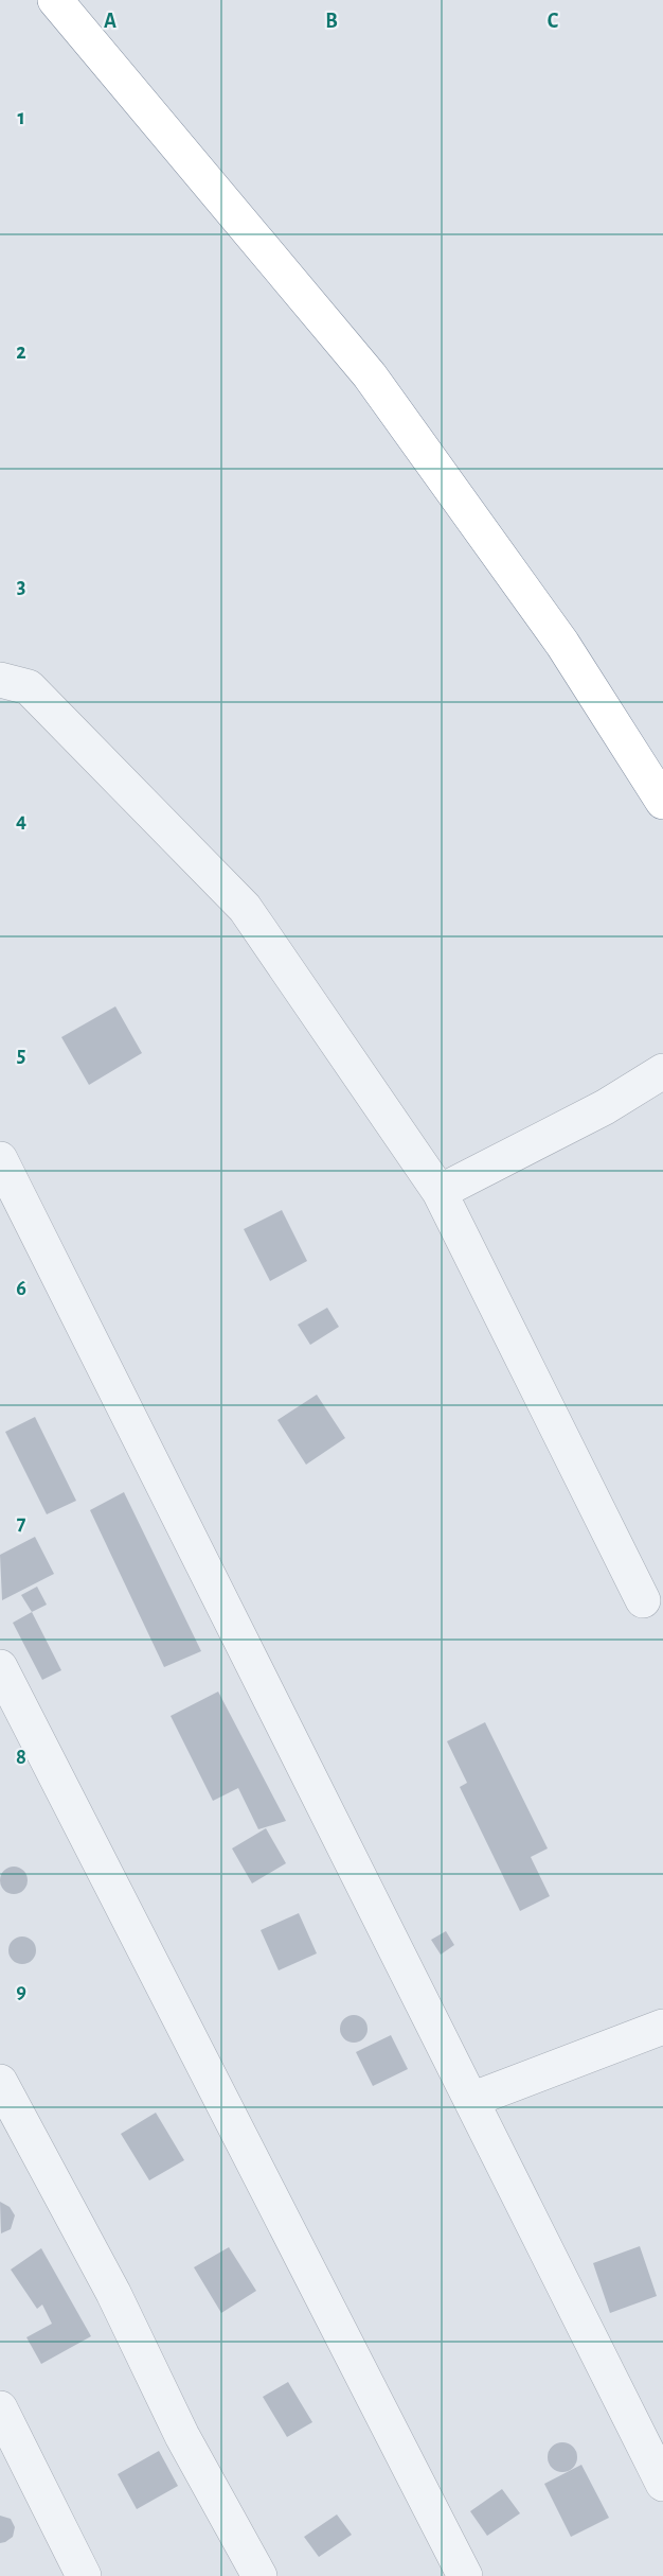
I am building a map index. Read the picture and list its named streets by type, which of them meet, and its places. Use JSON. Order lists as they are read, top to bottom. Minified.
{"grid":{"columns":["A","B","C"],"rows":["1","2","3","4","5","6","7","8","9"]}}
